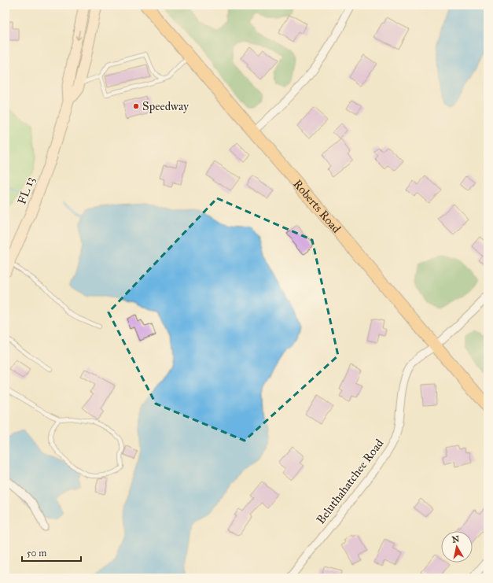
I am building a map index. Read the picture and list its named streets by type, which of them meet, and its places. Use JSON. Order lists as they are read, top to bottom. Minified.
{"streets":{"main road":["FL 13","Roberts Road"],"street":["Beluthahatchee Road"]},"crossings":[["Roberts Road","Beluthahatchee Road"]],"places":["Speedway"],"scale_bar":"50 m","north":"top"}
